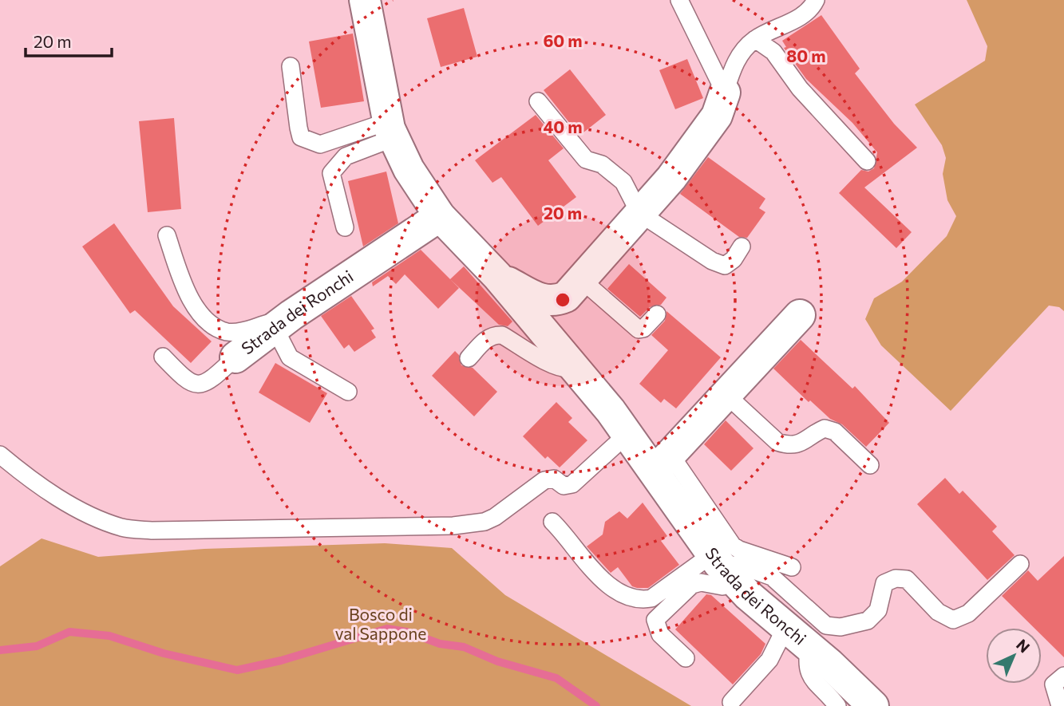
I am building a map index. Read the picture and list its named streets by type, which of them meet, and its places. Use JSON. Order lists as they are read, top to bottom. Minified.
{"streets":{"street":["Strada dei Ronchi"]},"parks":["Bosco di val Sappone"],"scale_bar":"20 m","north":"top right","rings":["60 m","80 m","40 m","20 m"]}
